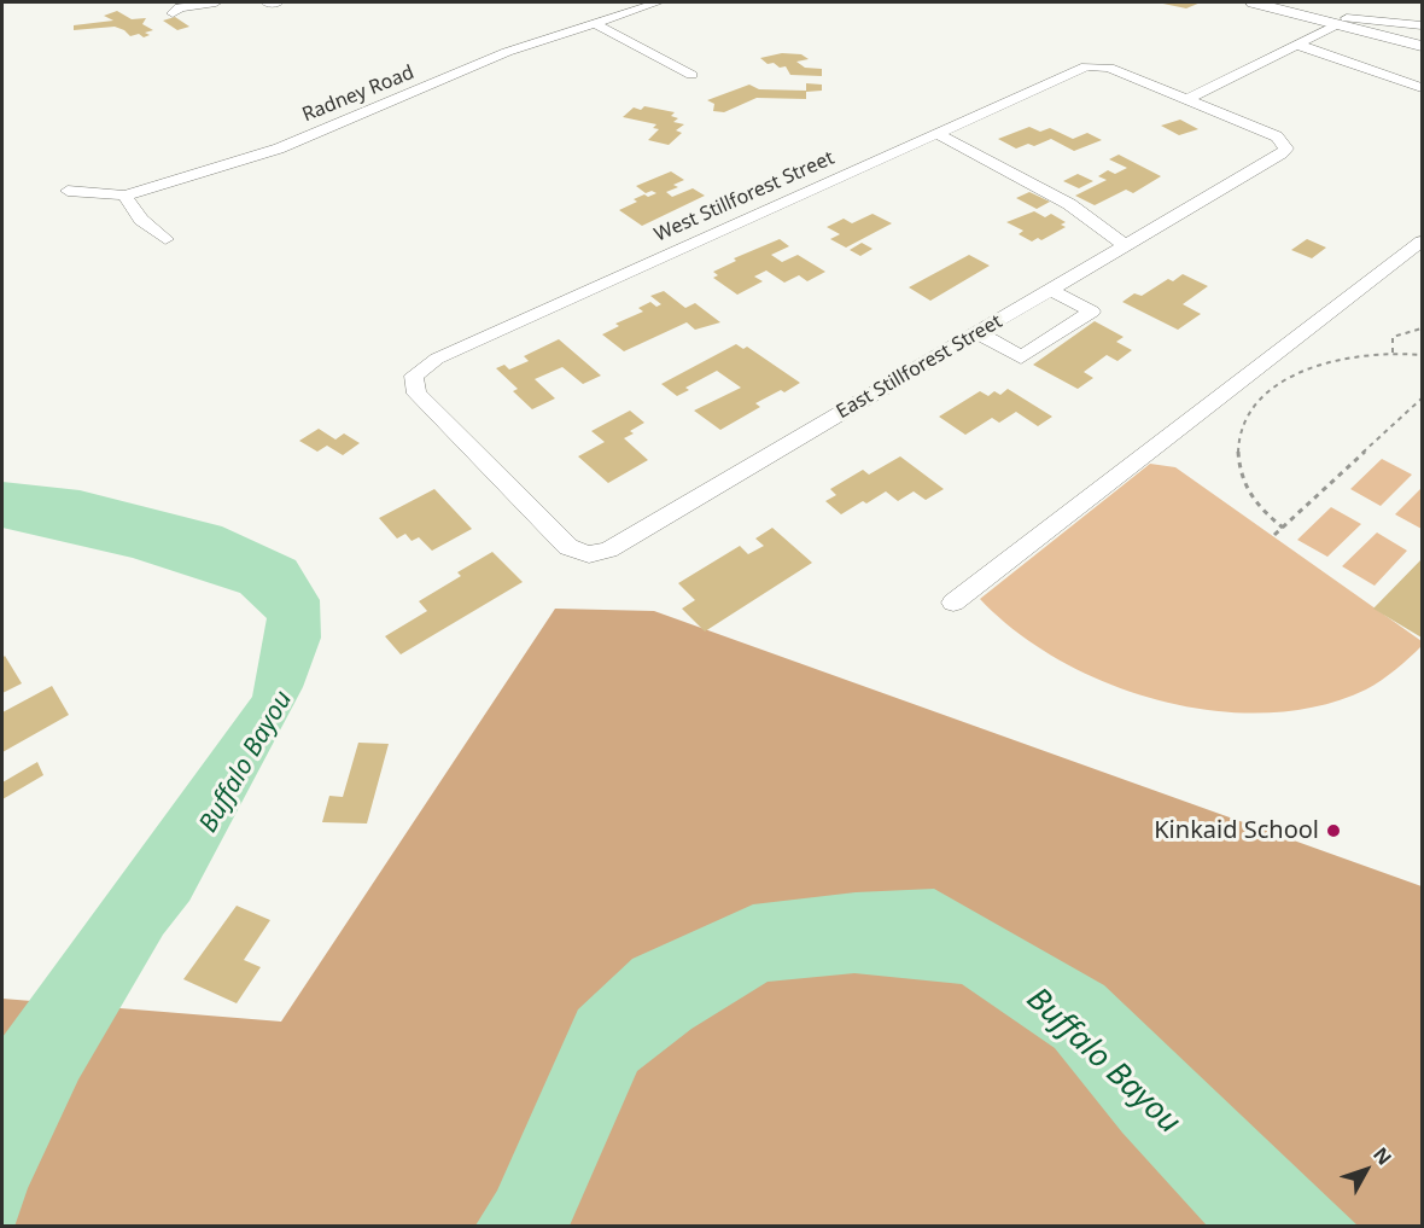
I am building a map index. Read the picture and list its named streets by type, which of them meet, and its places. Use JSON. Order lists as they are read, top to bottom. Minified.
{"streets":{"street":["Radney Road","West Stillforest Street","East Stillforest Street"]},"crossings":[["West Stillforest Street","East Stillforest Street"]],"water":["Buffalo Bayou"],"places":["Kinkaid School"],"north":"top right"}
